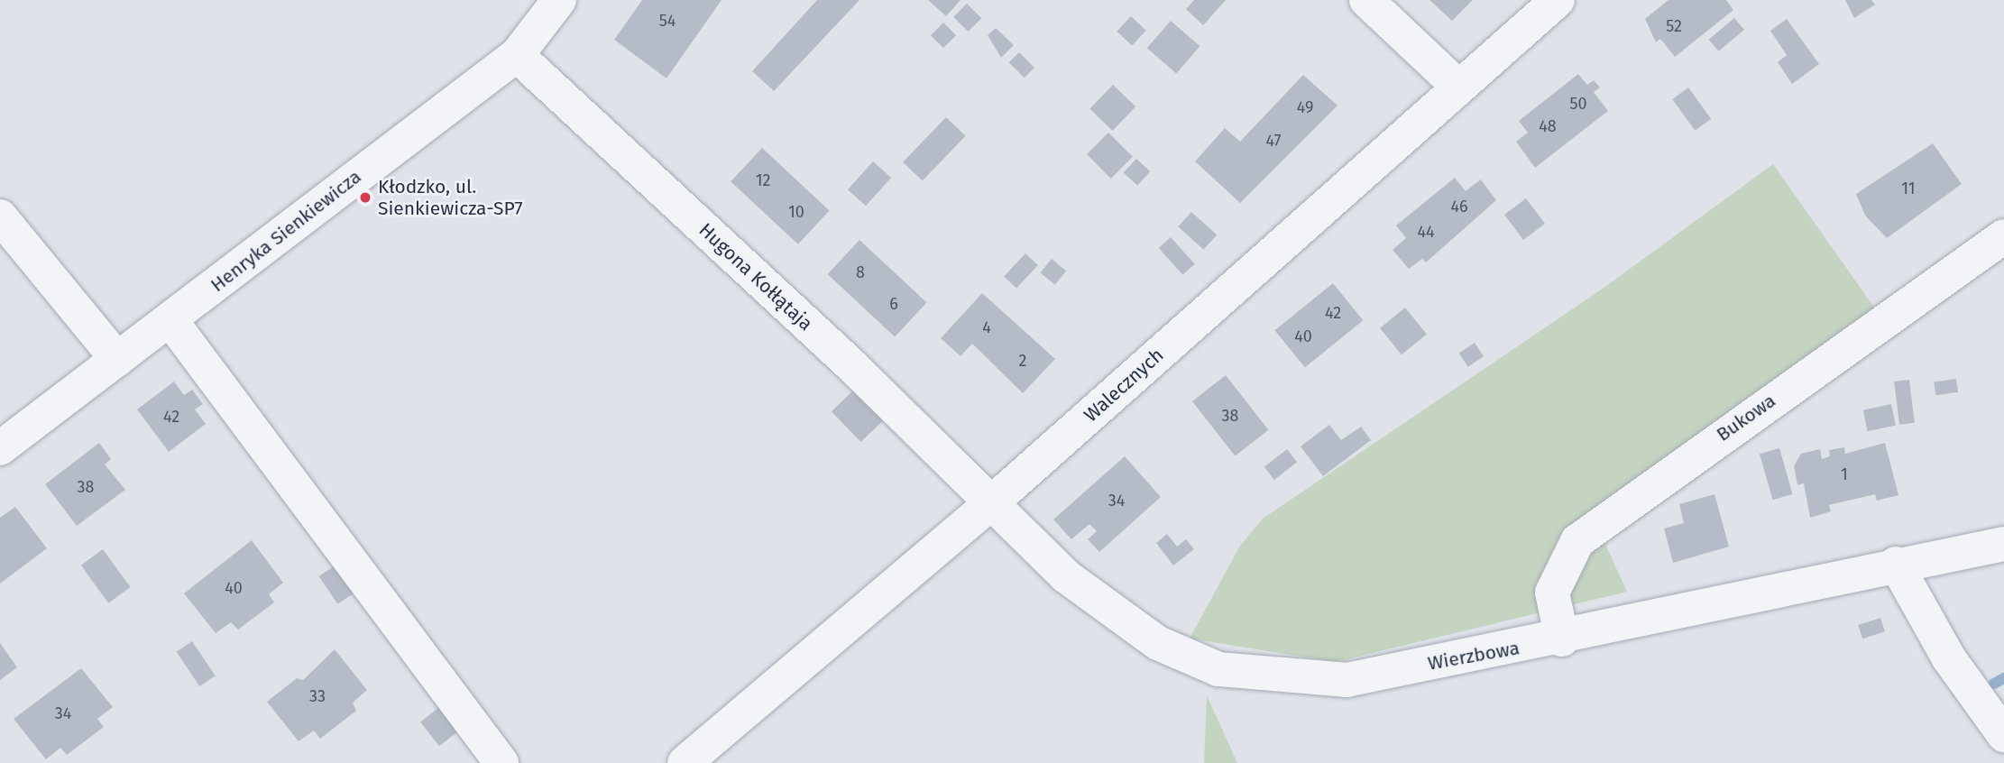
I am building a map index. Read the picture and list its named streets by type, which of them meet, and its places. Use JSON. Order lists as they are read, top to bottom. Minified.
{"streets":{"street":["Henryka Sienkiewicza","Hugona Kołłątaja","Walecznych","Bukowa","Wierzbowa"]},"crossings":[["Henryka Sienkiewicza","Hugona Kołłątaja"],["Hugona Kołłątaja","Walecznych"],["Hugona Kołłątaja","Wierzbowa"],["Walecznych","Wierzbowa"],["Bukowa","Wierzbowa"]],"places":["Kłodzko, ul. Sienkiewicza-SP7"],"house_numbers":["54","52","50","49","48","47","12","11","46","10","44","8","6","42","4","40","2","38","42","1","38","34","40","33","34"]}
